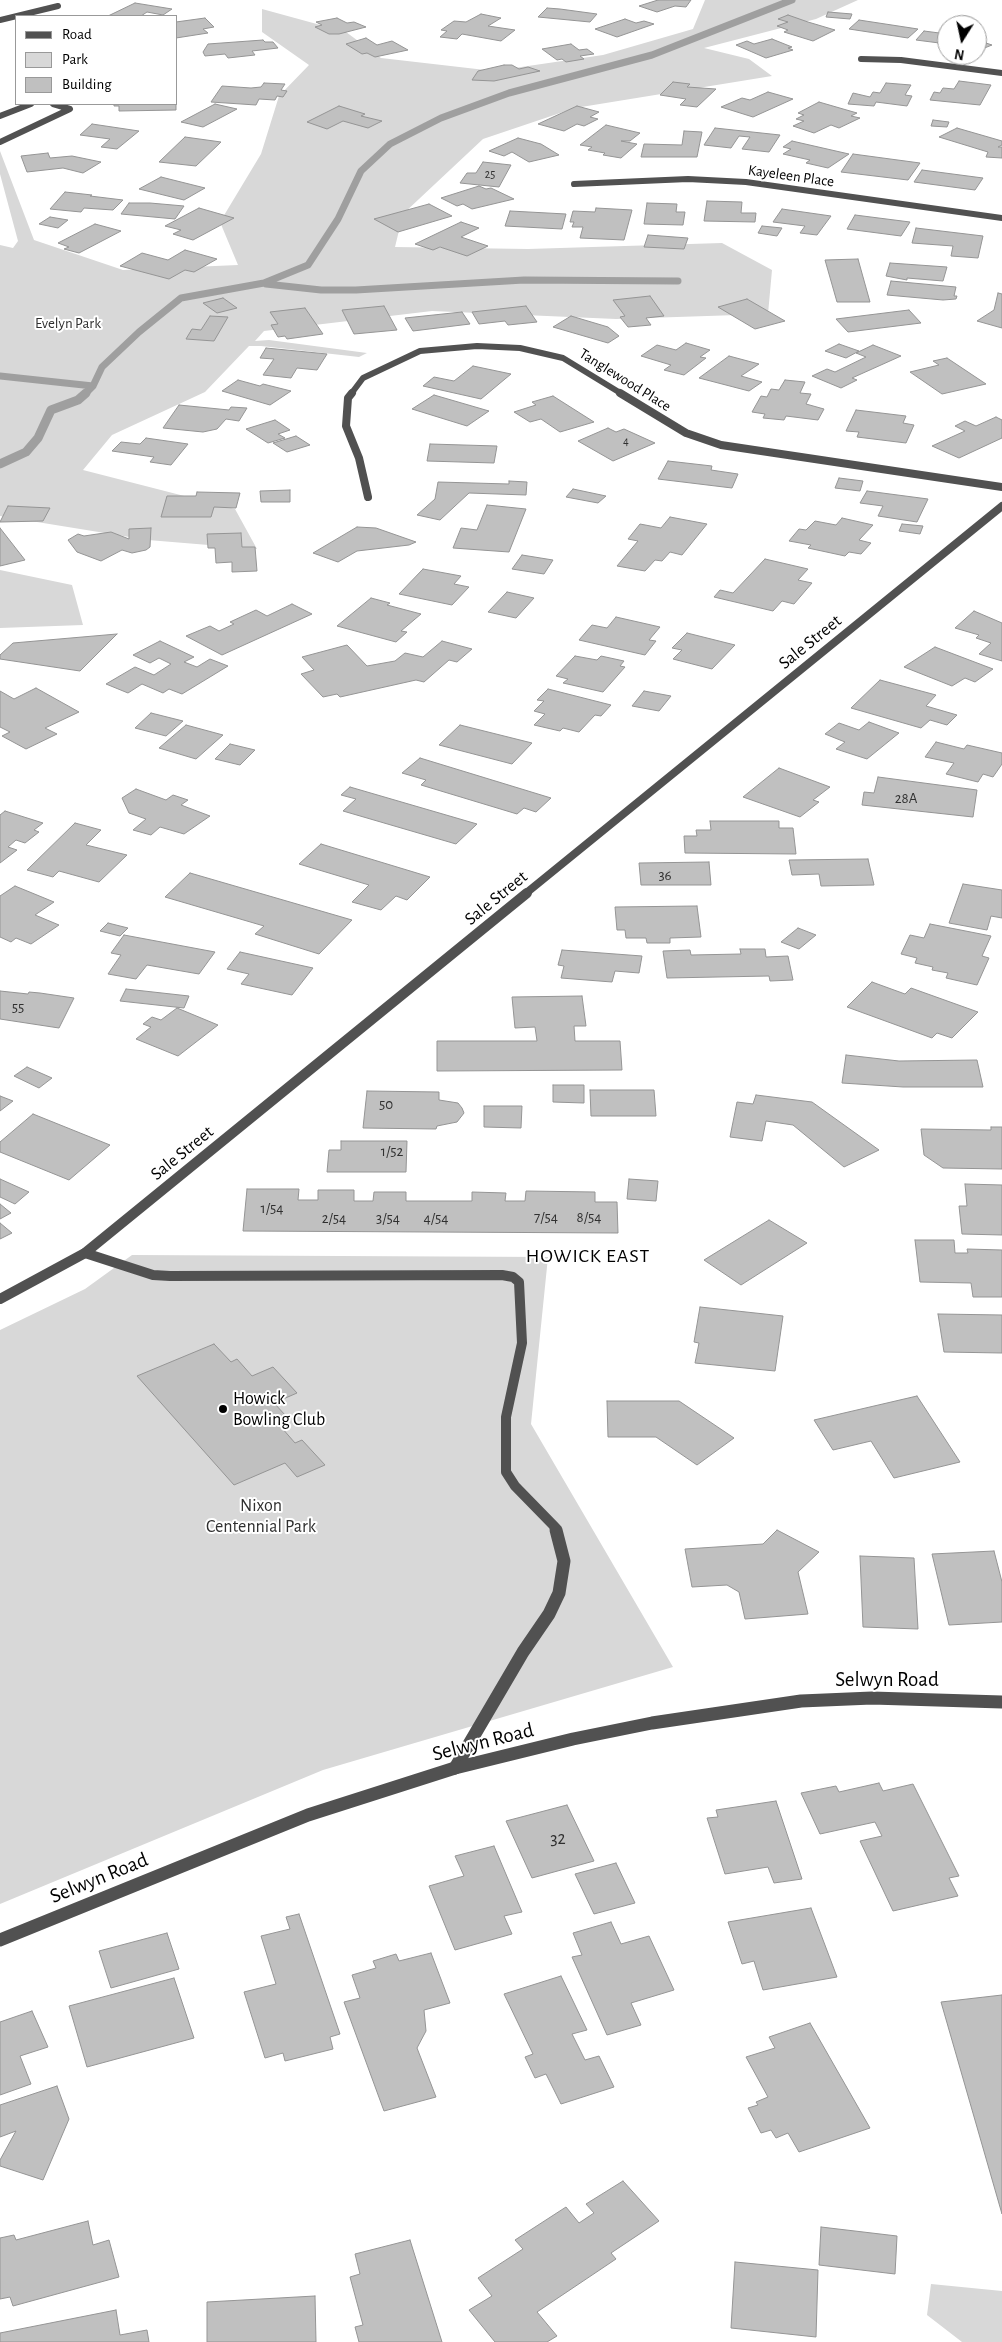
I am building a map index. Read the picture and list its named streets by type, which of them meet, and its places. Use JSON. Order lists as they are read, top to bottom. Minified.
{"streets":{"street":["Kayeleen Place","Tanglewood Place","Sale Street","Selwyn Road"]},"districts":["HOWICK EAST"],"parks":["Evelyn Park","Nixon Centennial Park"],"places":["Howick Bowling Club"],"house_numbers":["25","4","28A","36","55","50","1/52","1/54","7/54","8/54","2/54","3/54","4/54","32"],"legend":["Road","Park","Building"],"north":"bottom"}
